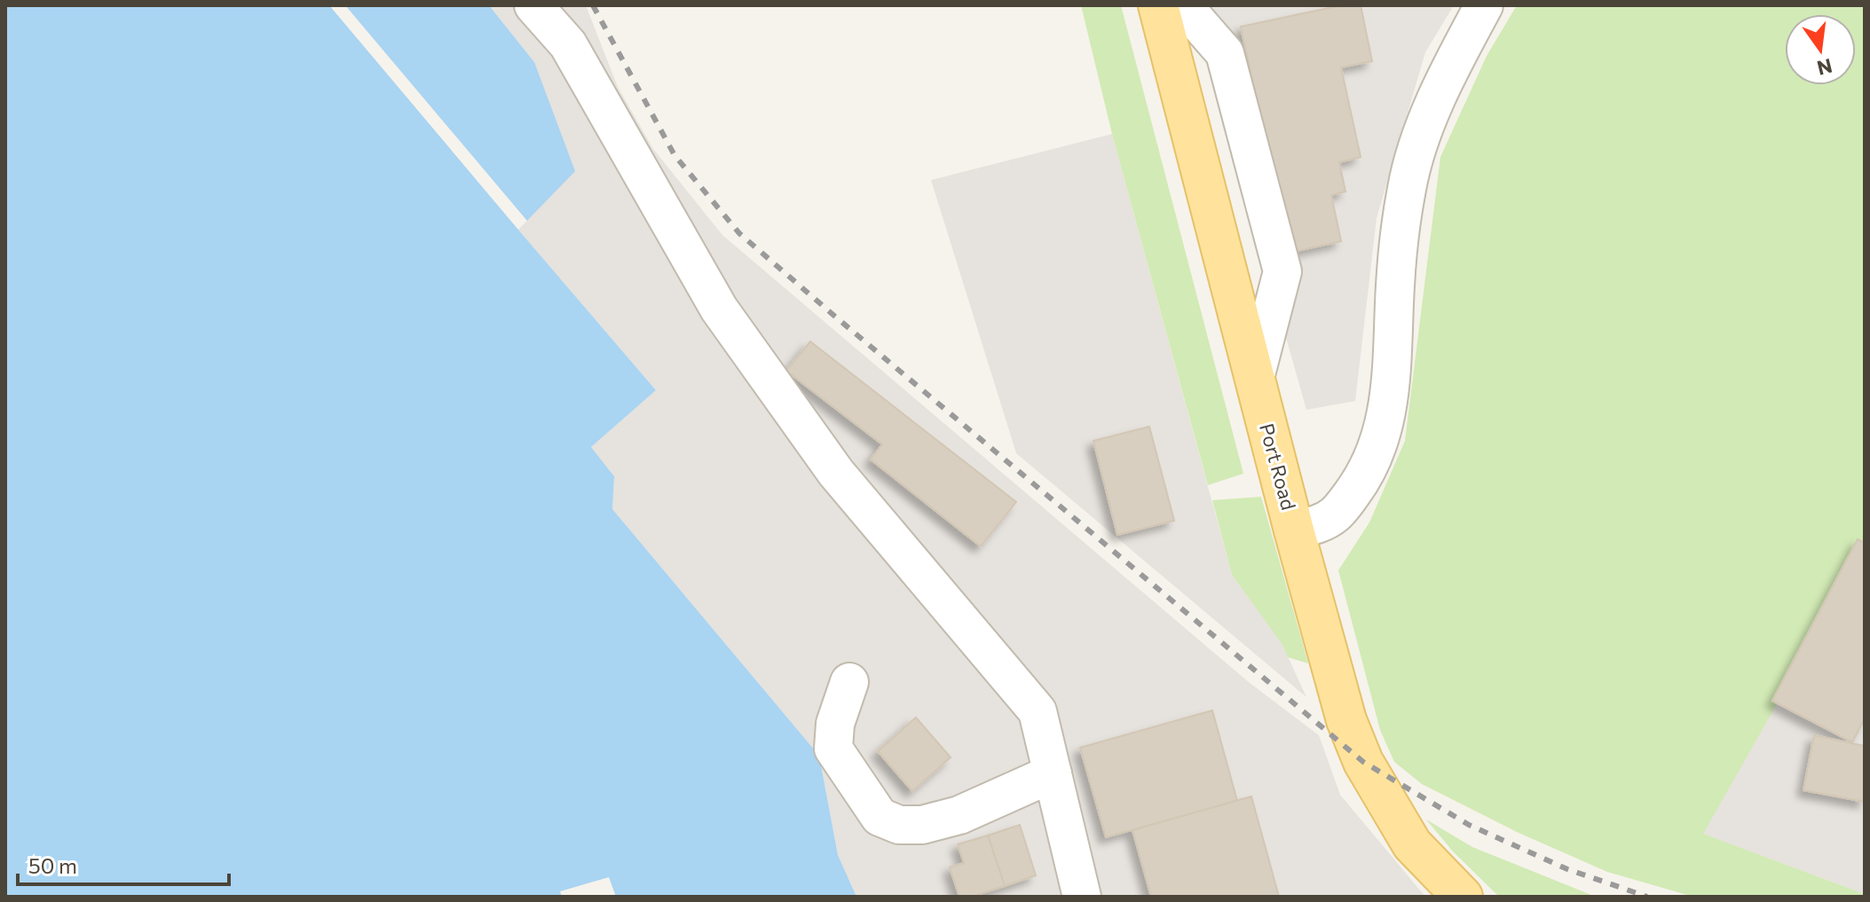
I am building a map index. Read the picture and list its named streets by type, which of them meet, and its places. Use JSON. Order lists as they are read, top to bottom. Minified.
{"streets":{"main road":["Port Road"]},"scale_bar":"50 m","north":"bottom"}
